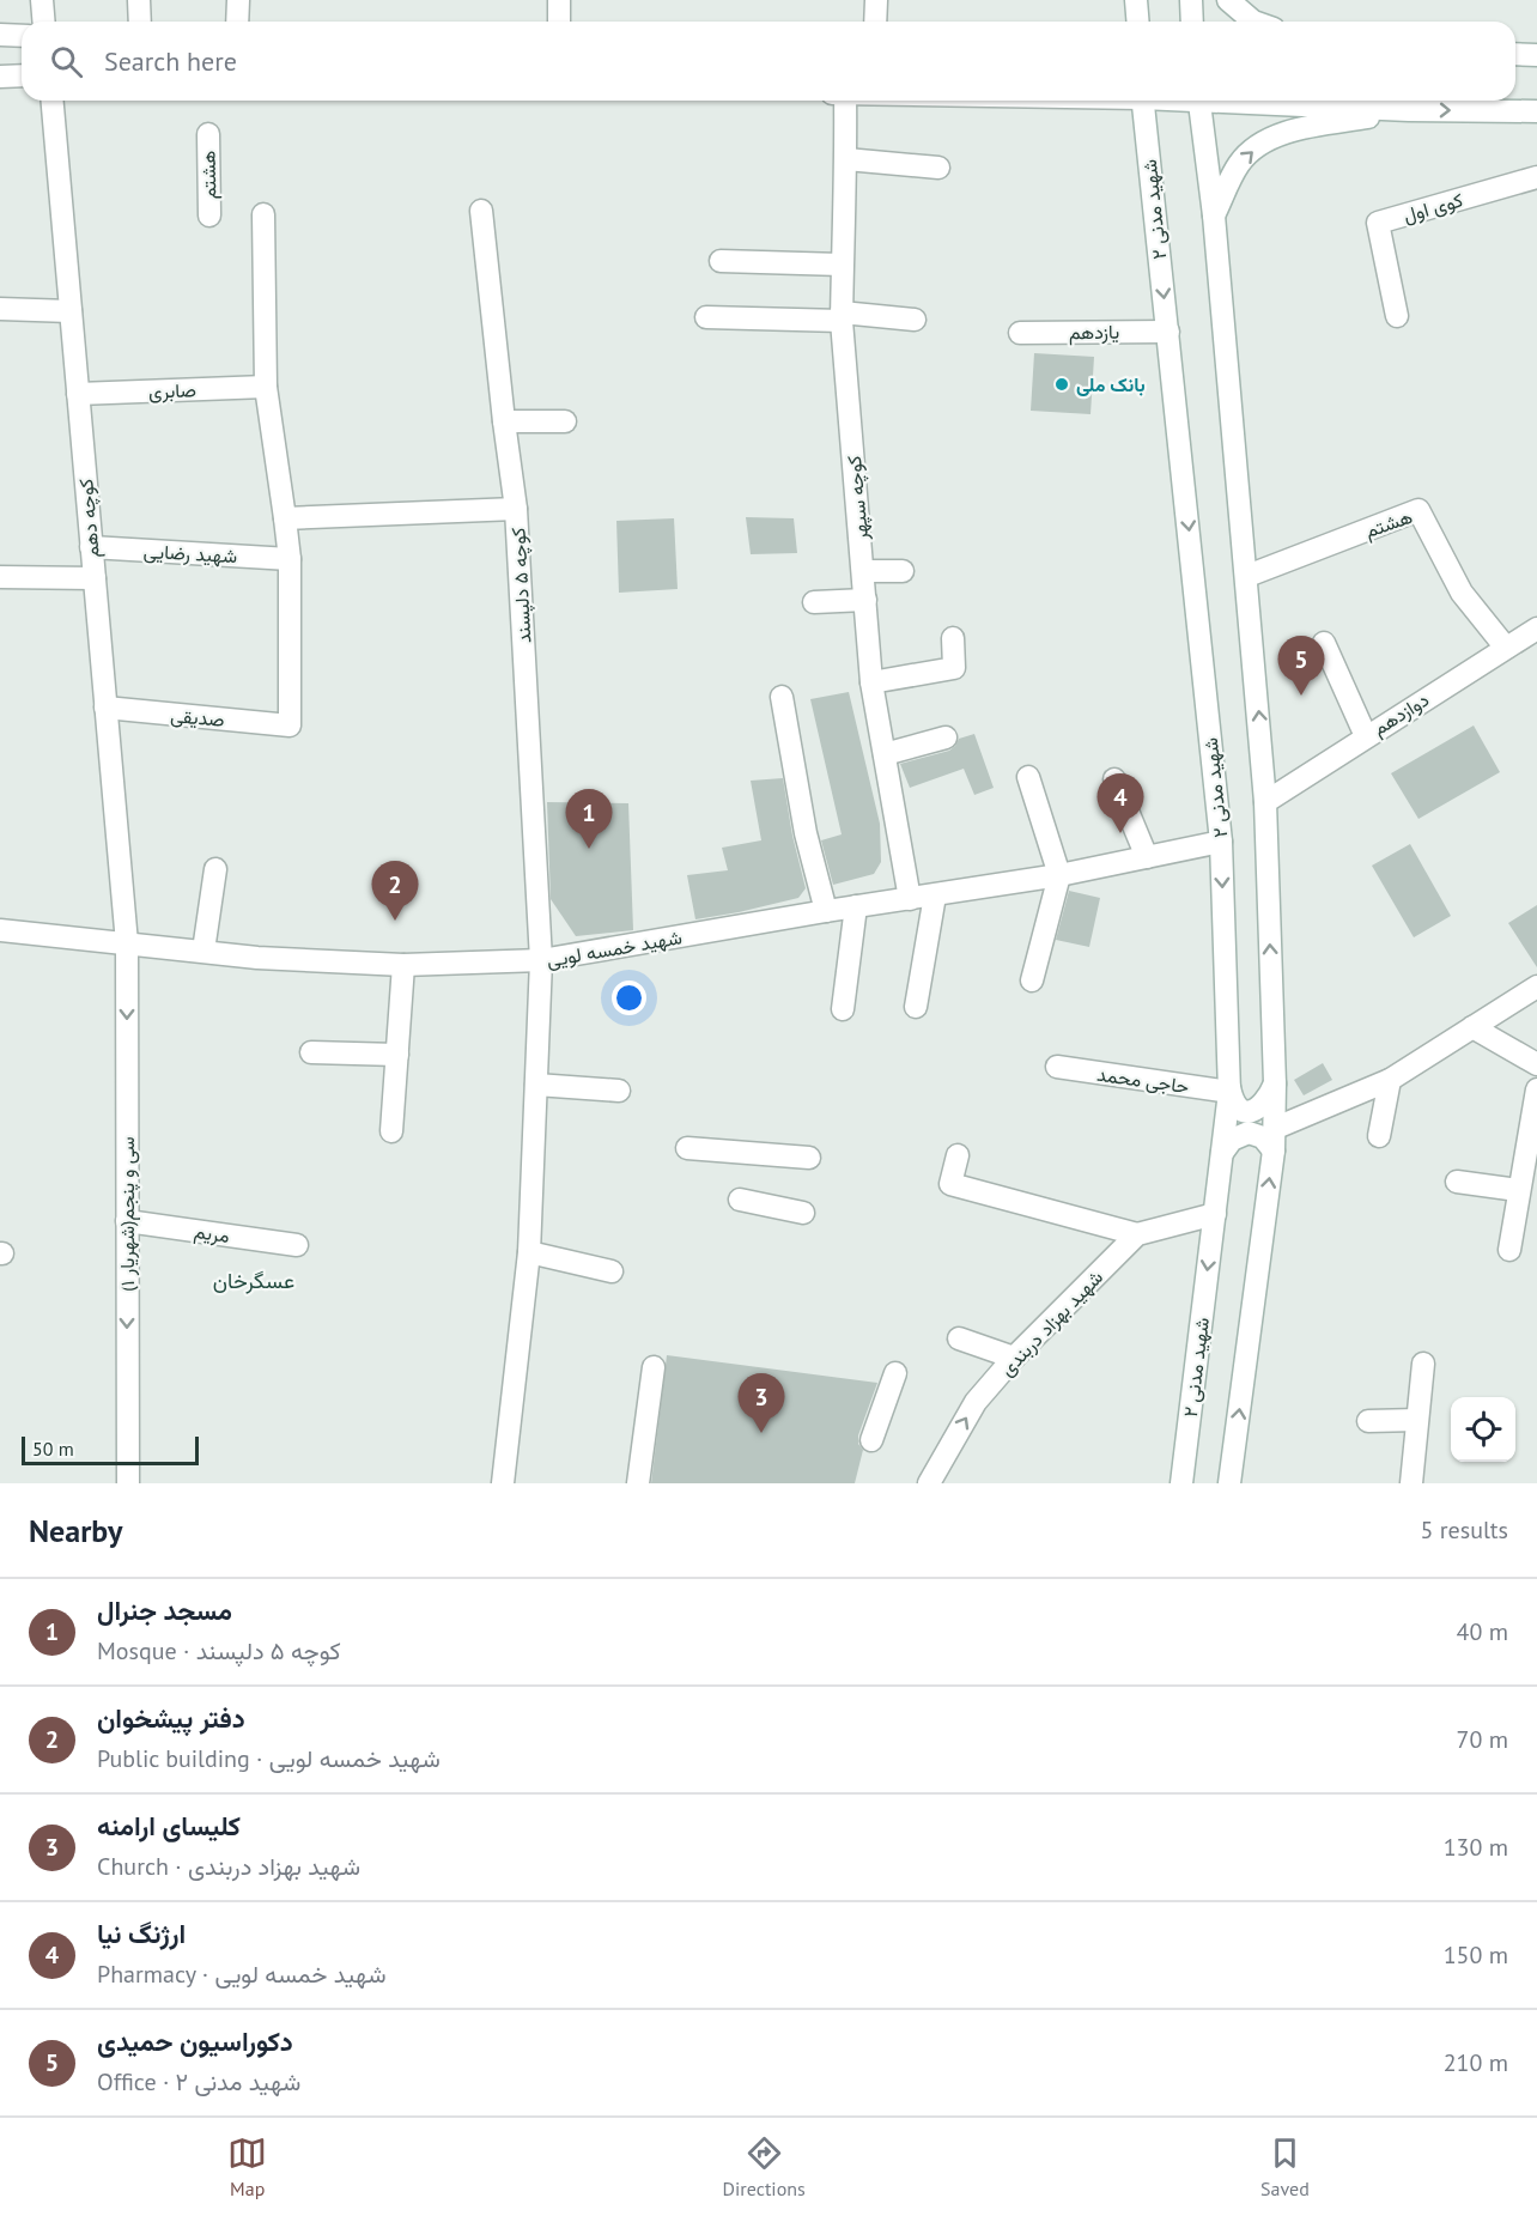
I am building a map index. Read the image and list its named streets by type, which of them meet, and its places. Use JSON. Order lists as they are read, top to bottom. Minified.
{"streets":{"street":["هشتم","کوی اول","شهید مدنی ۲","یازدهم","صابری","کوچه سپهر","کوچه دهم","شهید رضایی","کوچه ۵ دلپسند","دوازدهم","صدیقی","شهید خمسه لویی","حاجی محمد","سی و پنجم(شهریار ۱)","مریم","شهید بهزاد دربندی"]},"crossings":[["هشتم","دوازدهم"],["شهید مدنی ۲","یازدهم"],["شهید مدنی ۲","شهید خمسه لویی"],["شهید مدنی ۲","حاجی محمد"],["صابری","کوچه دهم"],["کوچه سپهر","شهید خمسه لویی"],["کوچه دهم","شهید رضایی"],["کوچه دهم","صدیقی"],["کوچه دهم","شهید خمسه لویی"],["کوچه دهم","سی و پنجم(شهریار ۱)"],["شهید رضایی","صدیقی"],["کوچه ۵ دلپسند","شهید خمسه لویی"],["شهید خمسه لویی","سی و پنجم(شهریار ۱)"],["سی و پنجم(شهریار ۱)","مریم"]],"one_way":["سی و پنجم(شهریار ۱)"],"districts":["عسگرخان"],"places":["بانک ملی"],"scale_bar":"50 m","page":{"search":"Search here","pins":["5","4","1","2","3"],"scale":"50 m","heading":["Nearby","5 results"],"list":[{"mark":"1","name":"مسجد جنرال","note":"Mosque · کوچه ۵ دلپسند","value":"40 m"},{"mark":"2","name":"دفتر پیشخوان","note":"Public building · شهید خمسه لویی","value":"70 m"},{"mark":"3","name":"کلیسای ارامنه","note":"Church · شهید بهزاد دربندی","value":"130 m"},{"mark":"4","name":"ارژنگ نیا","note":"Pharmacy · شهید خمسه لویی","value":"150 m"},{"mark":"5","name":"دکوراسیون حمیدی","note":"Office · شهید مدنی ۲","value":"210 m"}],"nav":["Map","Directions","Saved"]}}
